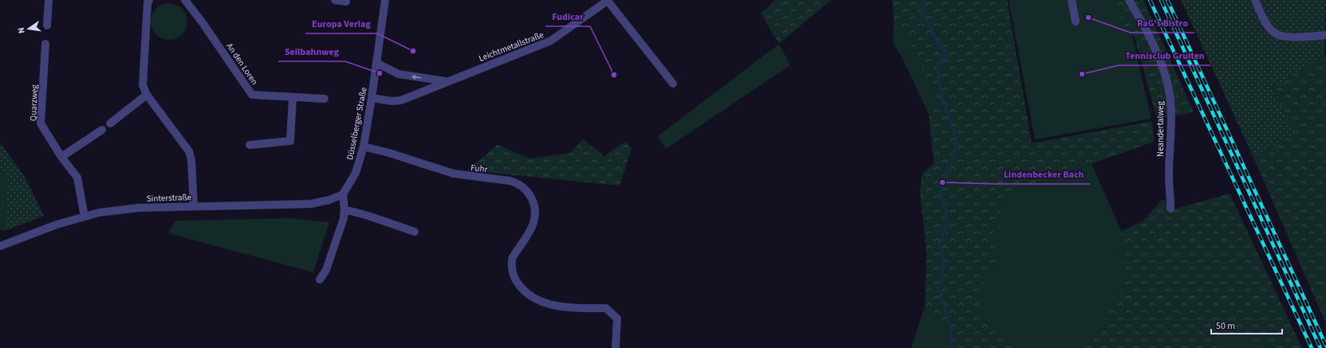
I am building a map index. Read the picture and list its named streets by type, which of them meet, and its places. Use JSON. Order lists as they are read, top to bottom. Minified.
{"streets":{"street":["Leichtmetallstraße","An den Loren","Quarzweg","Düsselberger Straße","Neandertalweg","Fuhr","Sinterstraße"]},"crossings":[["Leichtmetallstraße","Düsselberger Straße"],["Quarzweg","Sinterstraße"],["Düsselberger Straße","Fuhr"],["Düsselberger Straße","Sinterstraße"]],"places":["RaG's Bistro","Europa Verlag","Seilbahnweg","Tennisclub Gruiten","Fudicar","Lindenbecker Bach"],"scale_bar":"50 m","north":"left"}
